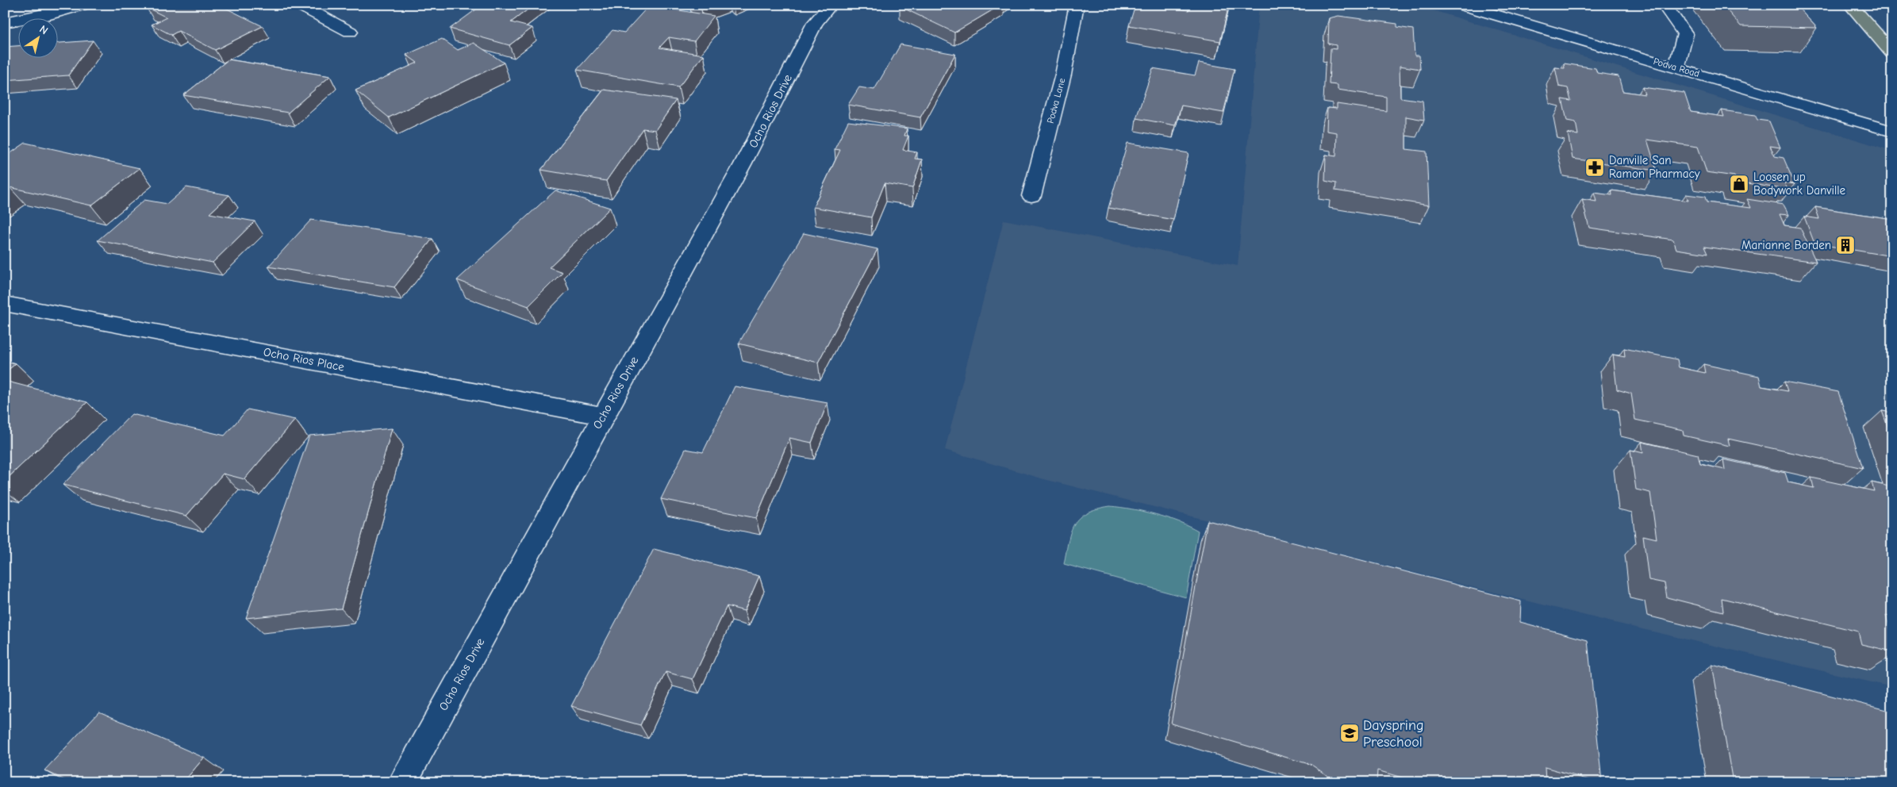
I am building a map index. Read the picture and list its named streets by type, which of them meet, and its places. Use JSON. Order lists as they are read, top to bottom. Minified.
{"streets":{"street":["Podva Road","Podva Lane","Ocho Rios Drive","Ocho Rios Place"]},"crossings":[["Ocho Rios Drive","Ocho Rios Place"]],"places":{"pharmacy":["Danville San Ramon Pharmacy"],"shop":["Loosen up Bodywork Danville"],"building":["Marianne Borden"],"school or university":["Dayspring Preschool"]},"north":"top right"}
